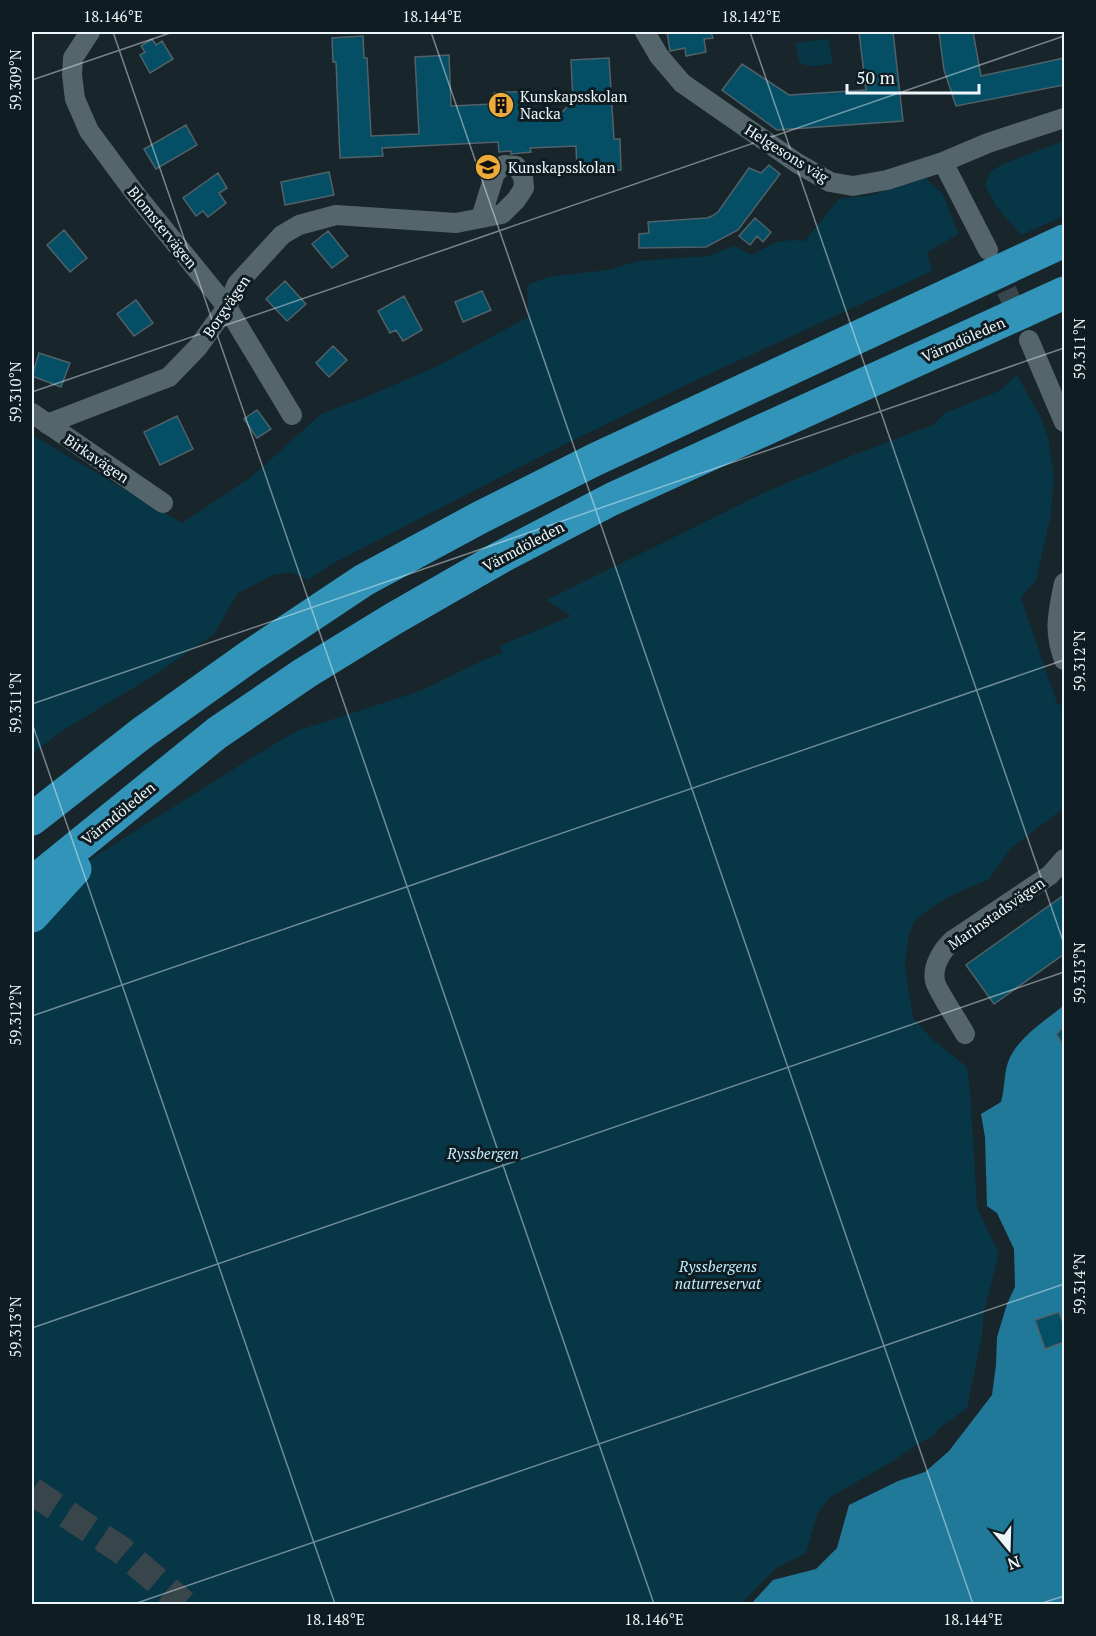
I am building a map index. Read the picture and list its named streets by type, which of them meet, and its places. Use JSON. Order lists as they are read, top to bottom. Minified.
{"streets":{"highway":["Värmdöleden"],"street":["Helgesons väg","Blomstervägen","Borgvägen","Birkavägen","Marinstadsvägen"]},"crossings":[["Blomstervägen","Borgvägen"],["Borgvägen","Birkavägen"]],"parks":["Ryssbergen","Ryssbergens naturreservat"],"places":{"building":["Kunskapsskolan Nacka"],"school or university":["Kunskapsskolan"]},"scale_bar":"50 m","north":"bottom","coordinates":["18.146°E","18.144°E","18.142°E","59.309°N","59.311°N","59.310°N","59.312°N","59.313°N","59.314°N","18.148°E"]}
